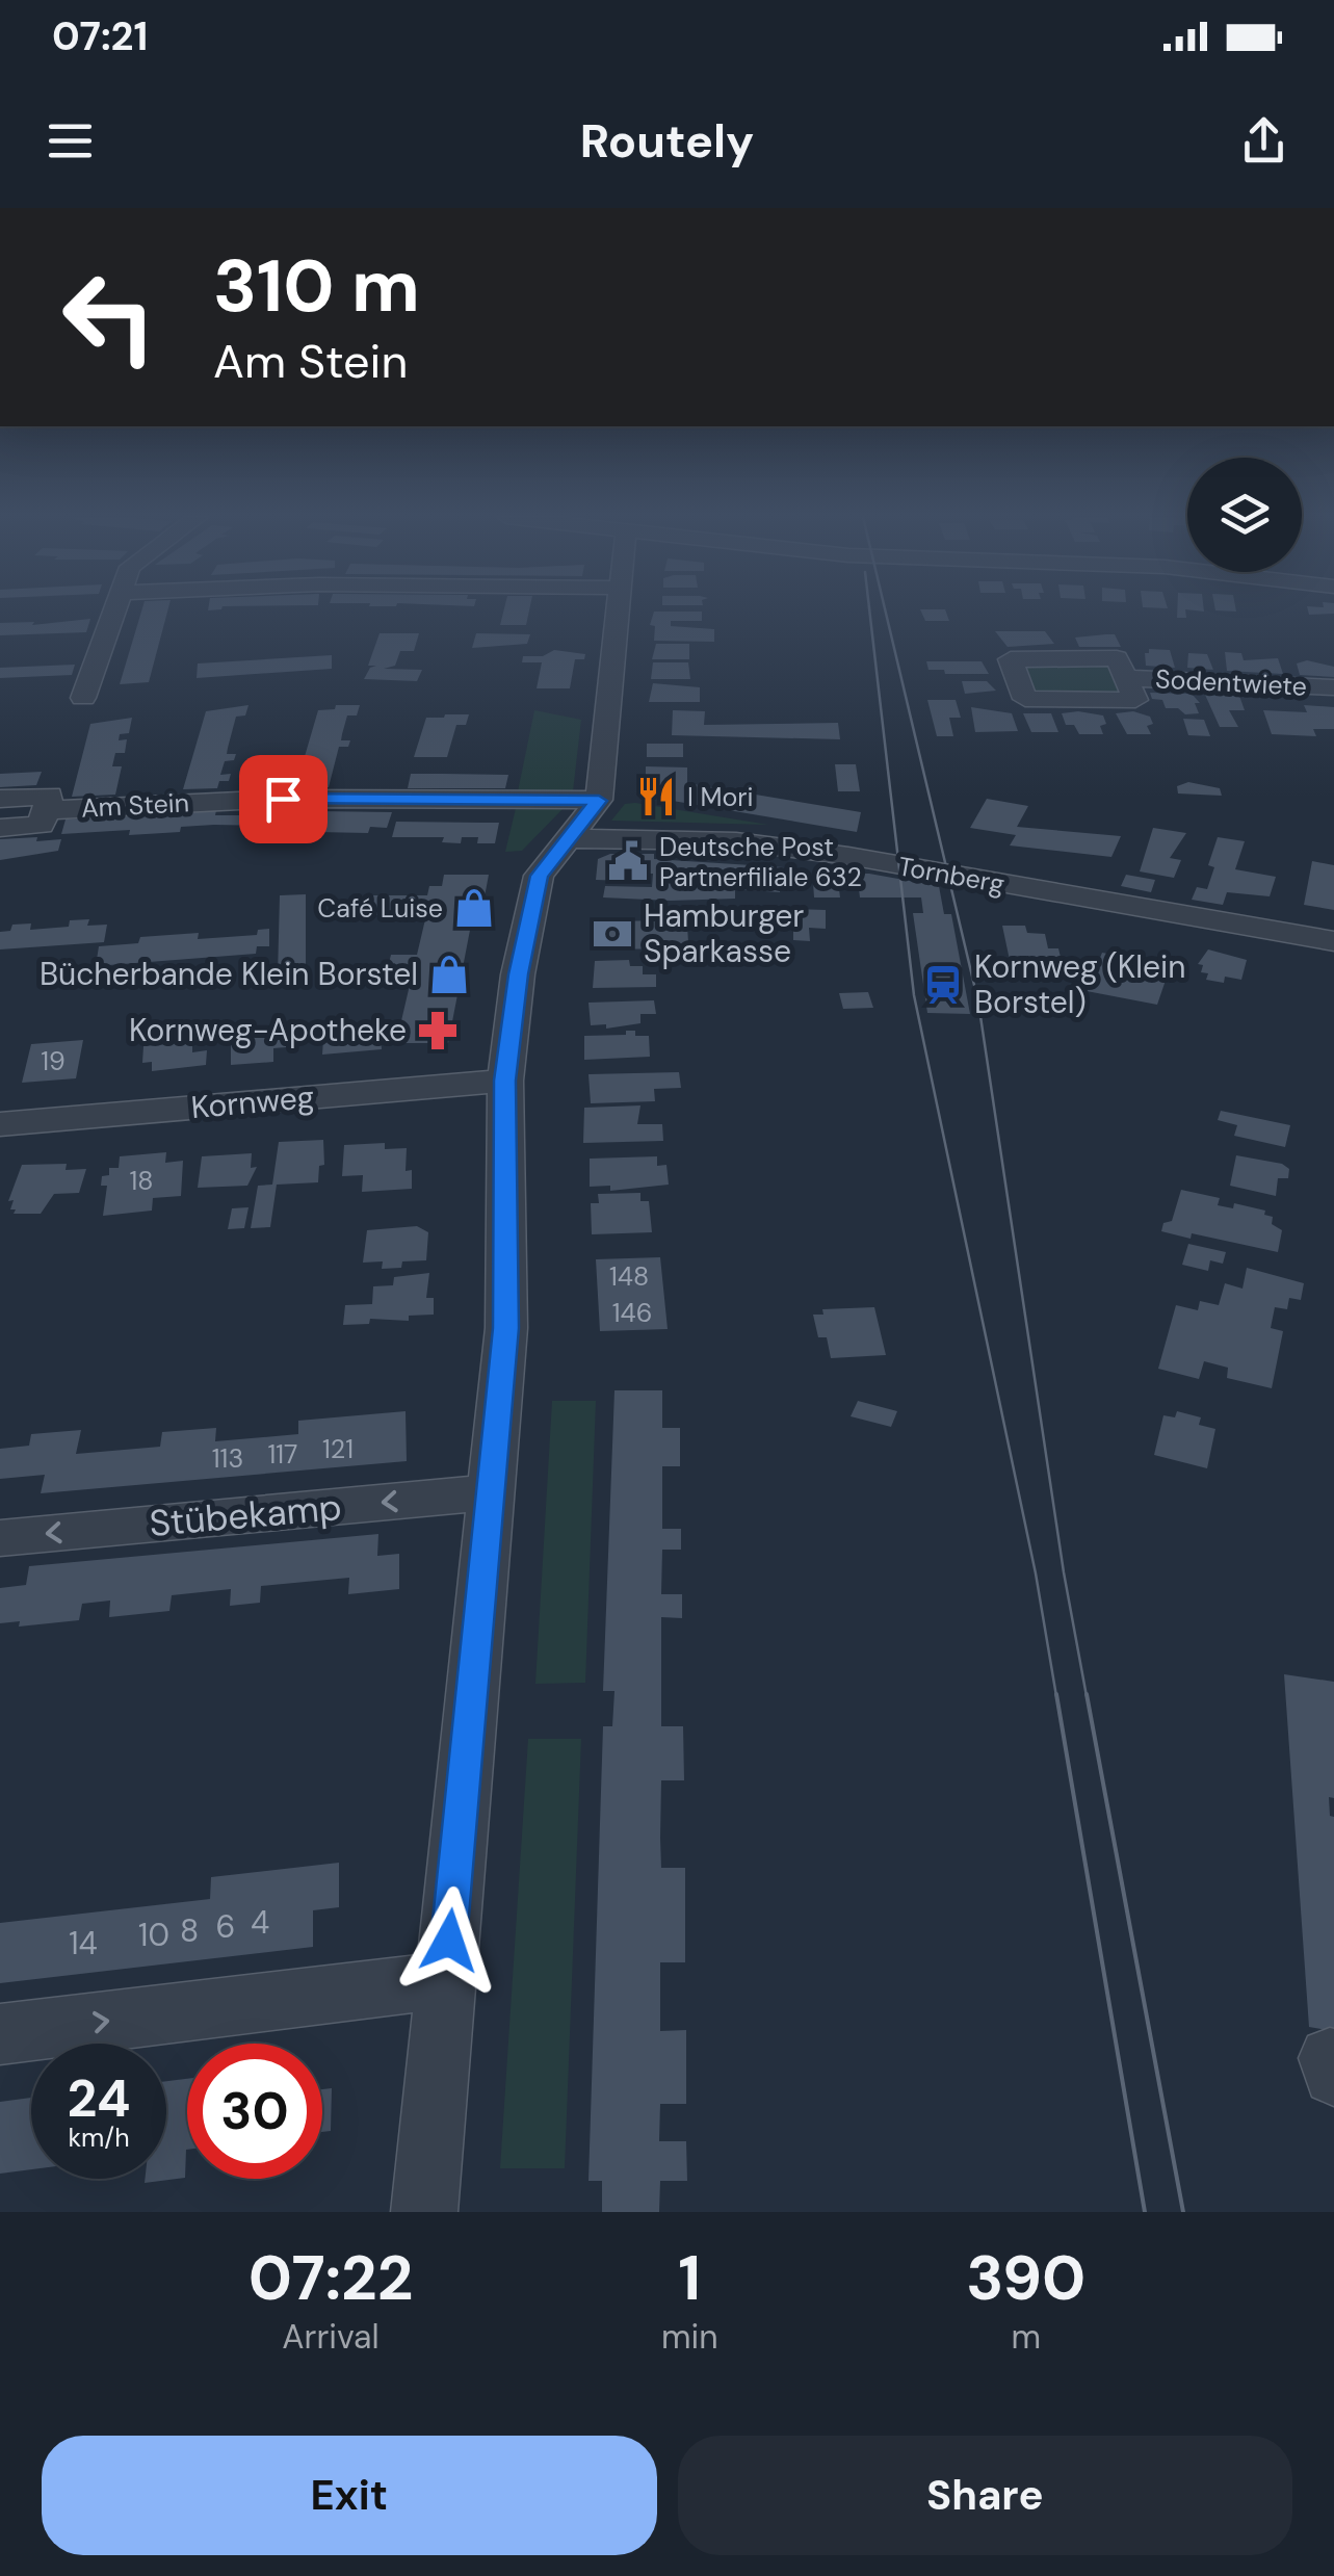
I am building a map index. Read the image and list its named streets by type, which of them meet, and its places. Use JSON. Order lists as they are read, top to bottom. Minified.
{"streets":{"street":["Sodentwiete","Am Stein","Tornberg","Kornweg","Stübekamp"]},"one_way":["Stübekamp"],"places":{"restaurant":["I Mori"],"public building":["Deutsche Post Partnerfiliale 632"],"shop":["Café Luise","Bücherbande Klein Borstel"],"bank":["Hamburger Sparkasse"],"station":["Kornweg (Klein Borstel)"],"pharmacy":["Kornweg-Apotheke"]},"house_numbers":["19","18","148","146","121","117","113","4","6","8","10","14"],"page":{"status":"07:21","header":"Routely","turn":["310 m","Am Stein"],"speed":"24 km/h","limit":"30","eta":["07:22","Arrival","1","min","390","m"],"buttons":["Exit","Share"]}}
